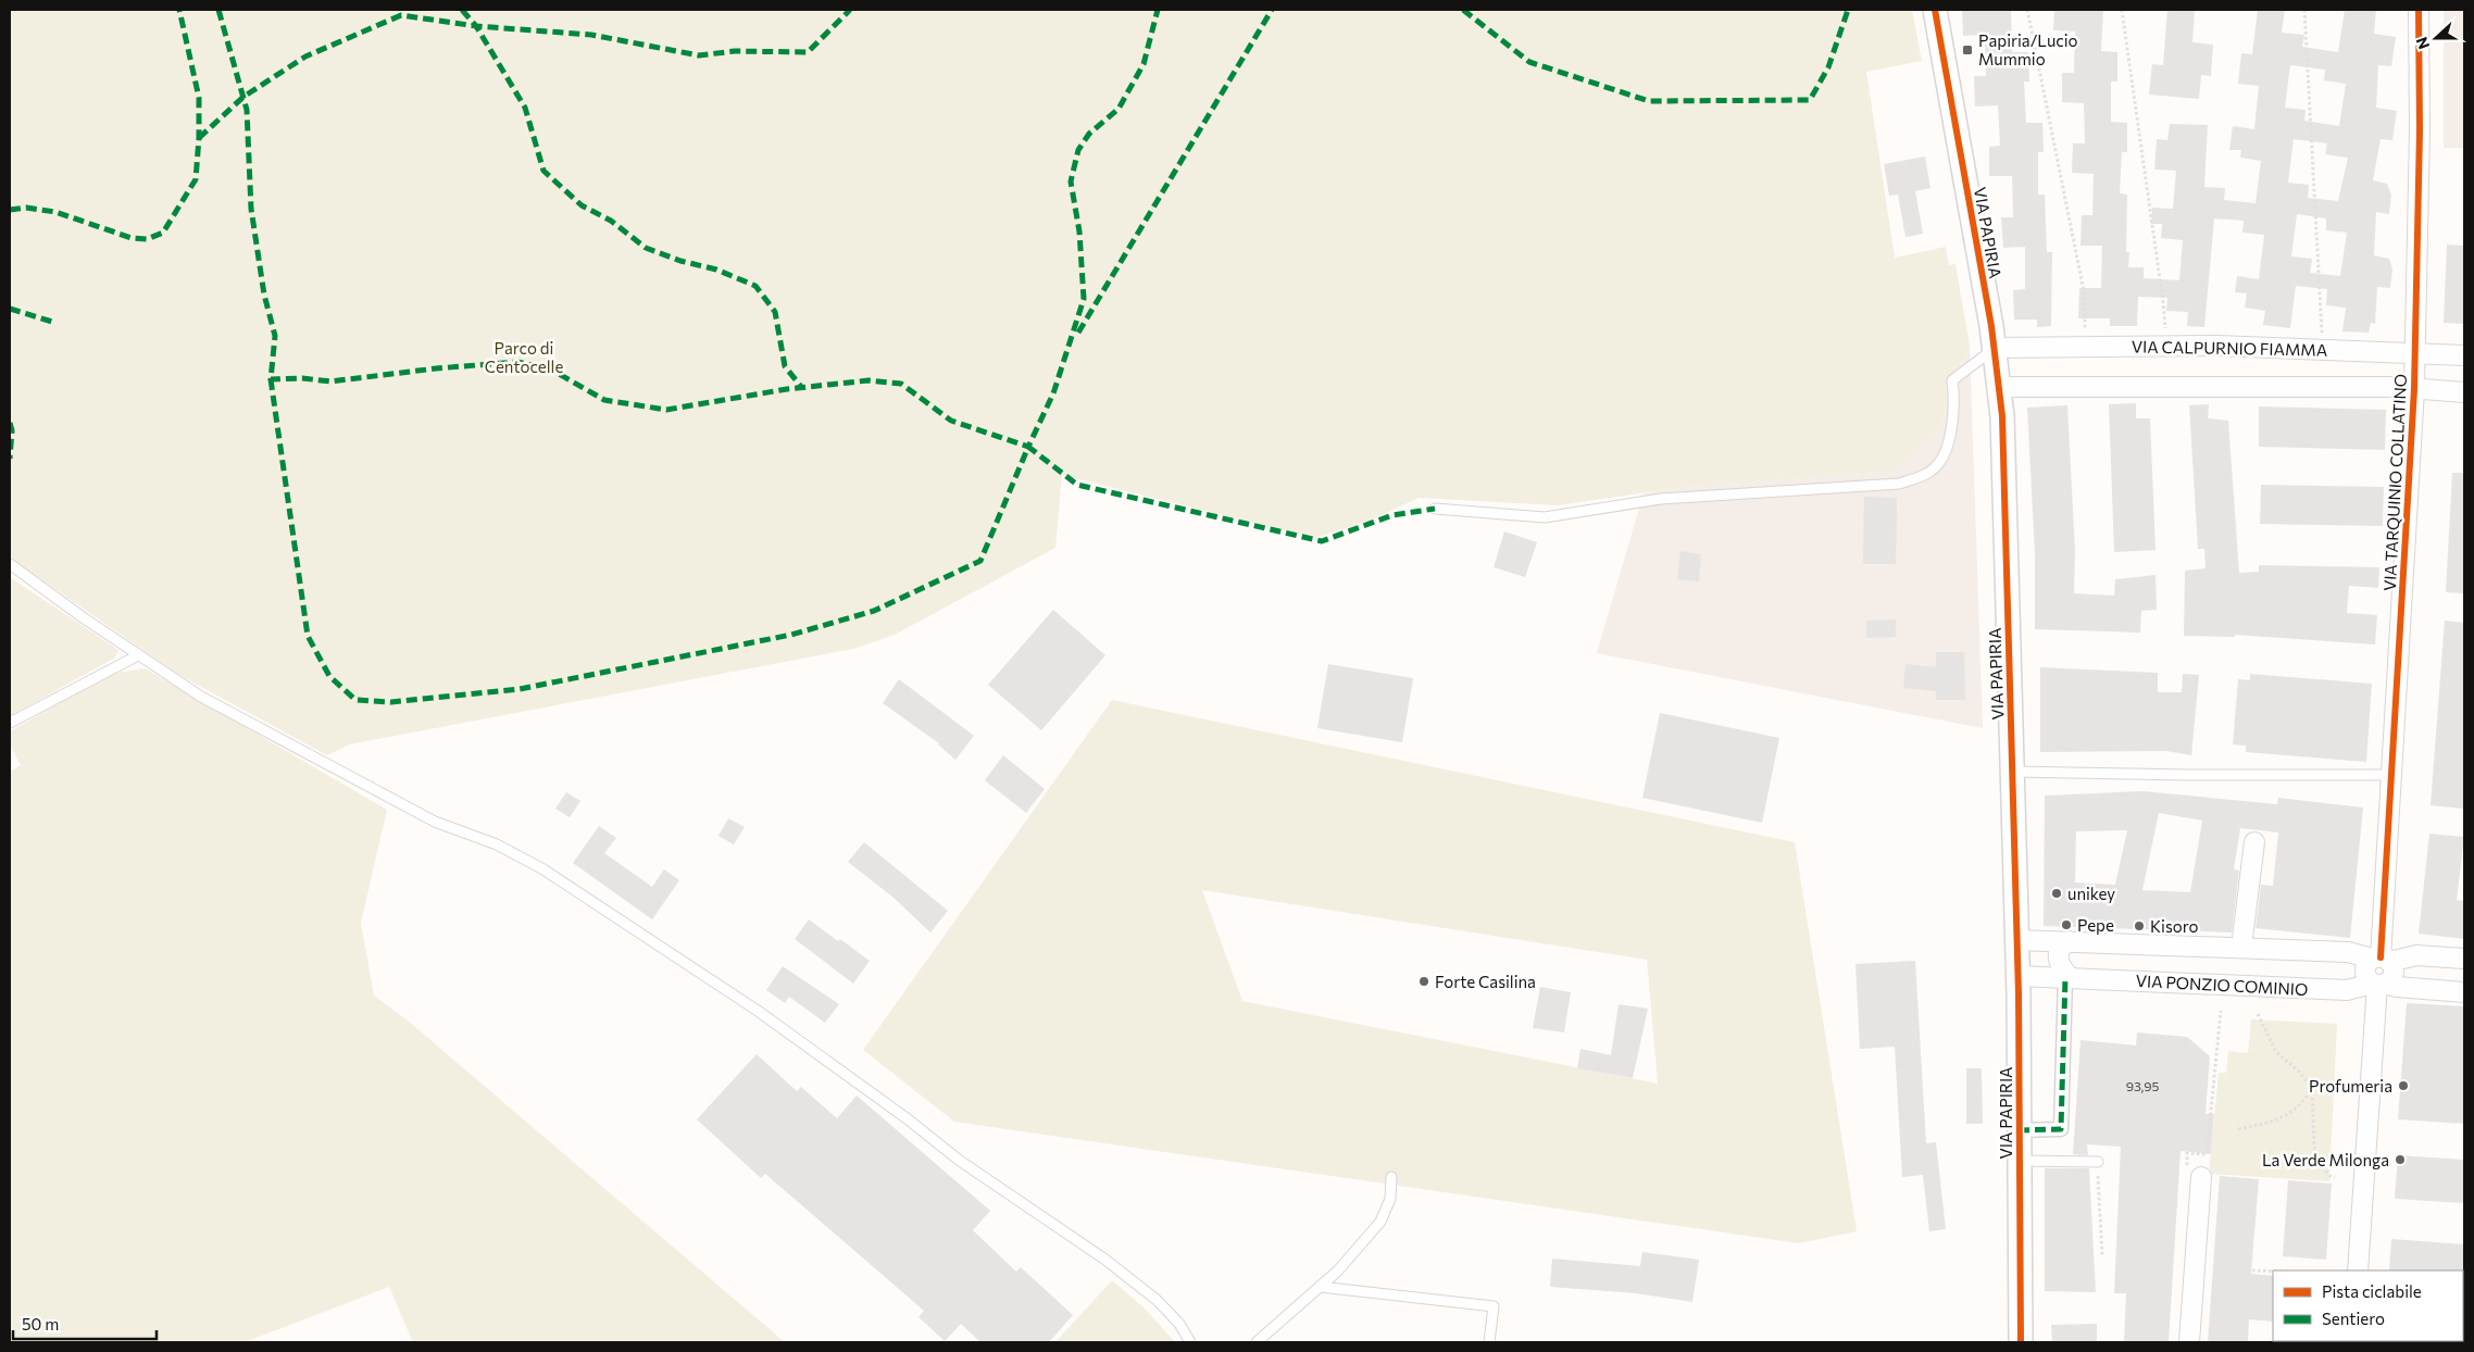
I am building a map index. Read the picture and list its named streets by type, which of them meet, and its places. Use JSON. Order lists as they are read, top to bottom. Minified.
{"streets":{"street":["VIA PAPIRIA","VIA CALPURNIO FIAMMA","VIA TARQUINIO COLLATINO","VIA PONZIO COMINIO"]},"crossings":[["VIA PAPIRIA","VIA CALPURNIO FIAMMA"],["VIA PAPIRIA","VIA PONZIO COMINIO"],["VIA CALPURNIO FIAMMA","VIA TARQUINIO COLLATINO"],["VIA TARQUINIO COLLATINO","VIA PONZIO COMINIO"]],"parks":["Parco di Centocelle"],"places":{"transit":["Papiria/Lucio Mummio"],"other":["unikey","Pepe","Kisoro","Forte Casilina","Profumeria","La Verde Milonga"]},"house_numbers":["93,95"],"legend":["Pista ciclabile","Sentiero"],"scale_bar":"50 m","north":"left"}
